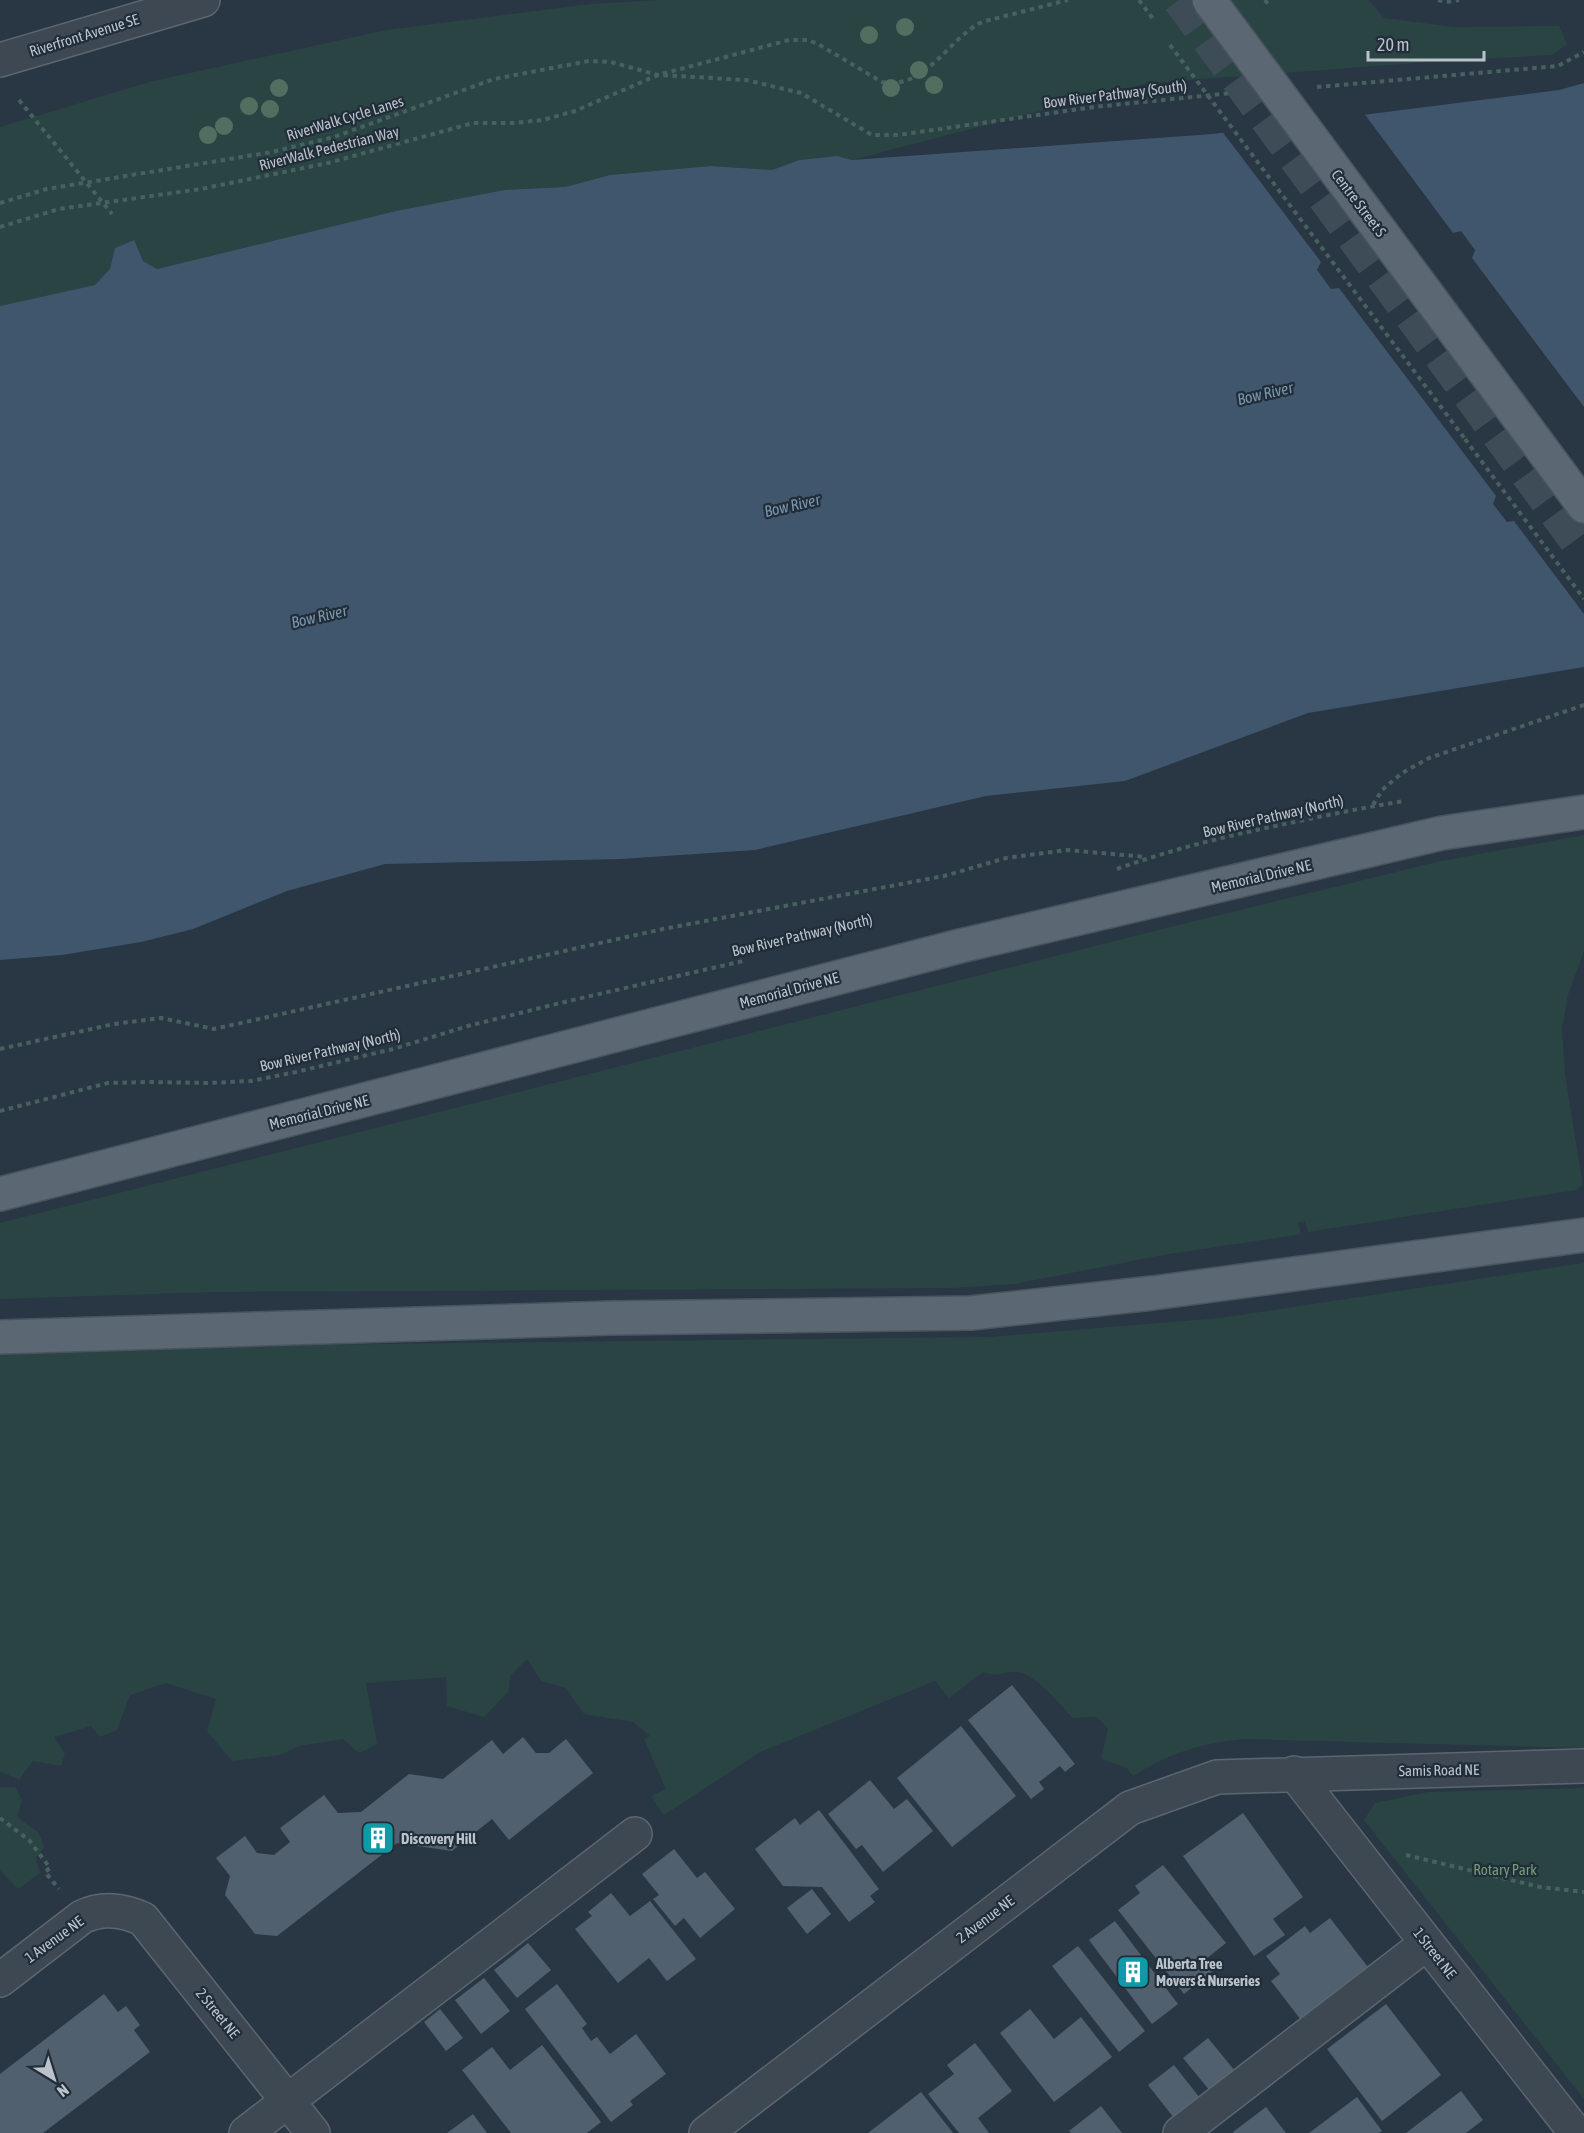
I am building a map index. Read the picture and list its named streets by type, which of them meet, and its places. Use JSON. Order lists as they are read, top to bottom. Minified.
{"streets":{"main road":["Centre Street S","Memorial Drive NE"],"street":["Riverfront Avenue SE","Samis Road NE","2 Avenue NE","1 Avenue NE","1 Street NE","2 Street NE"],"path":["Bow River Pathway (South)","RiverWalk Cycle Lanes","RiverWalk Pedestrian Way","Bow River Pathway (North)"]},"crossings":[["Bow River Pathway (South)","RiverWalk Cycle Lanes"],["Bow River Pathway (South)","RiverWalk Pedestrian Way"],["RiverWalk Cycle Lanes","RiverWalk Pedestrian Way"],["Samis Road NE","2 Avenue NE"],["Samis Road NE","1 Street NE"],["2 Avenue NE","1 Street NE"],["1 Avenue NE","2 Street NE"]],"water":["Bow River"],"parks":["Rotary Park"],"places":{"building":["Discovery Hill","Alberta Tree Movers & Nurseries"]},"scale_bar":"20 m","north":"bottom right"}
